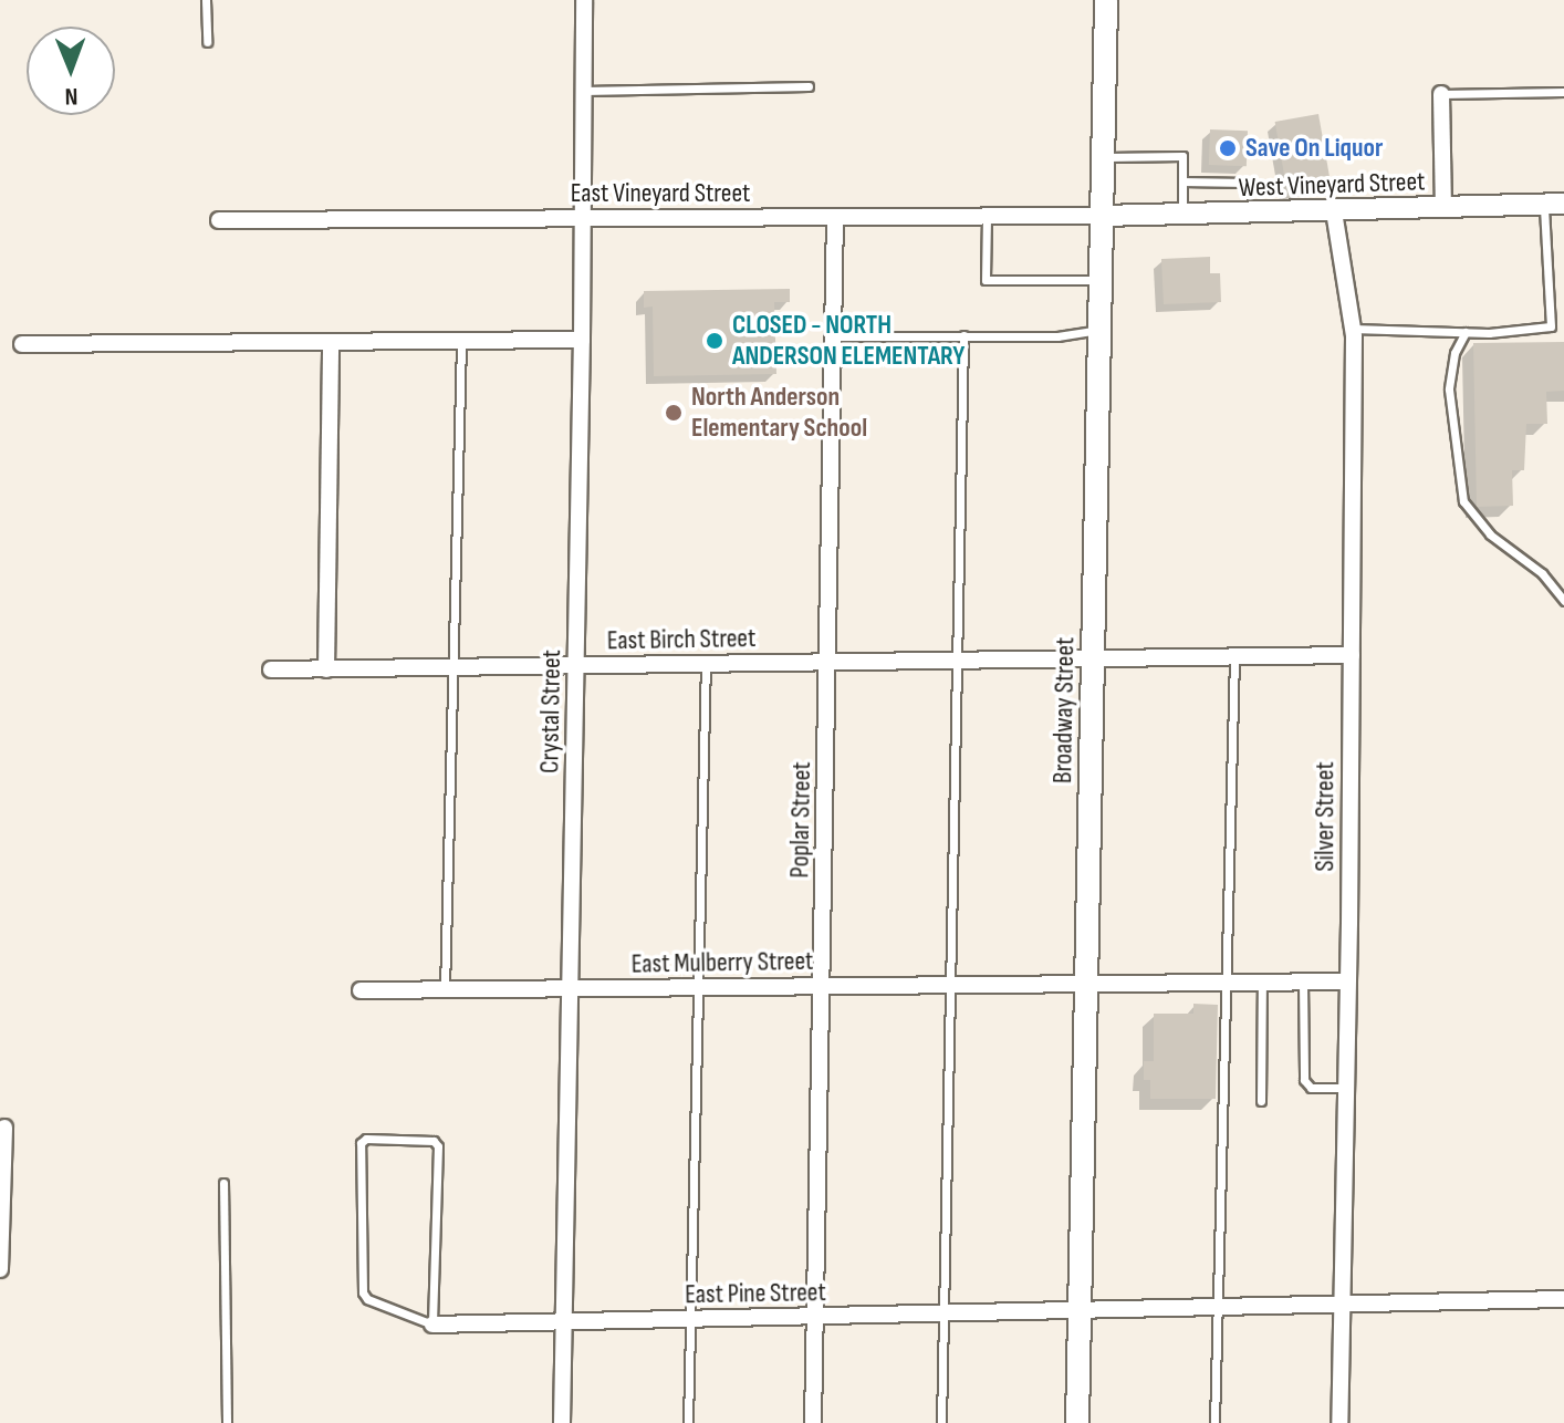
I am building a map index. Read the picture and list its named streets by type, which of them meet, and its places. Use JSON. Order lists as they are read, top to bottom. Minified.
{"streets":{"main road":["Broadway Street"],"street":["West Vineyard Street","East Vineyard Street","East Birch Street","Crystal Street","Silver Street","Poplar Street","East Mulberry Street","East Pine Street"]},"crossings":[["West Vineyard Street","East Vineyard Street"],["West Vineyard Street","Broadway Street"],["West Vineyard Street","Silver Street"],["East Vineyard Street","Broadway Street"],["East Vineyard Street","Crystal Street"],["East Vineyard Street","Poplar Street"],["East Birch Street","Broadway Street"],["East Birch Street","Crystal Street"],["East Birch Street","Silver Street"],["East Birch Street","Poplar Street"],["Broadway Street","East Mulberry Street"],["Broadway Street","East Pine Street"],["Crystal Street","East Mulberry Street"],["Crystal Street","East Pine Street"],["Silver Street","East Mulberry Street"],["Silver Street","East Pine Street"],["Poplar Street","East Mulberry Street"],["Poplar Street","East Pine Street"]],"places":["Save On Liquor","CLOSED - NORTH ANDERSON ELEMENTARY","North Anderson Elementary School"],"north":"bottom"}
